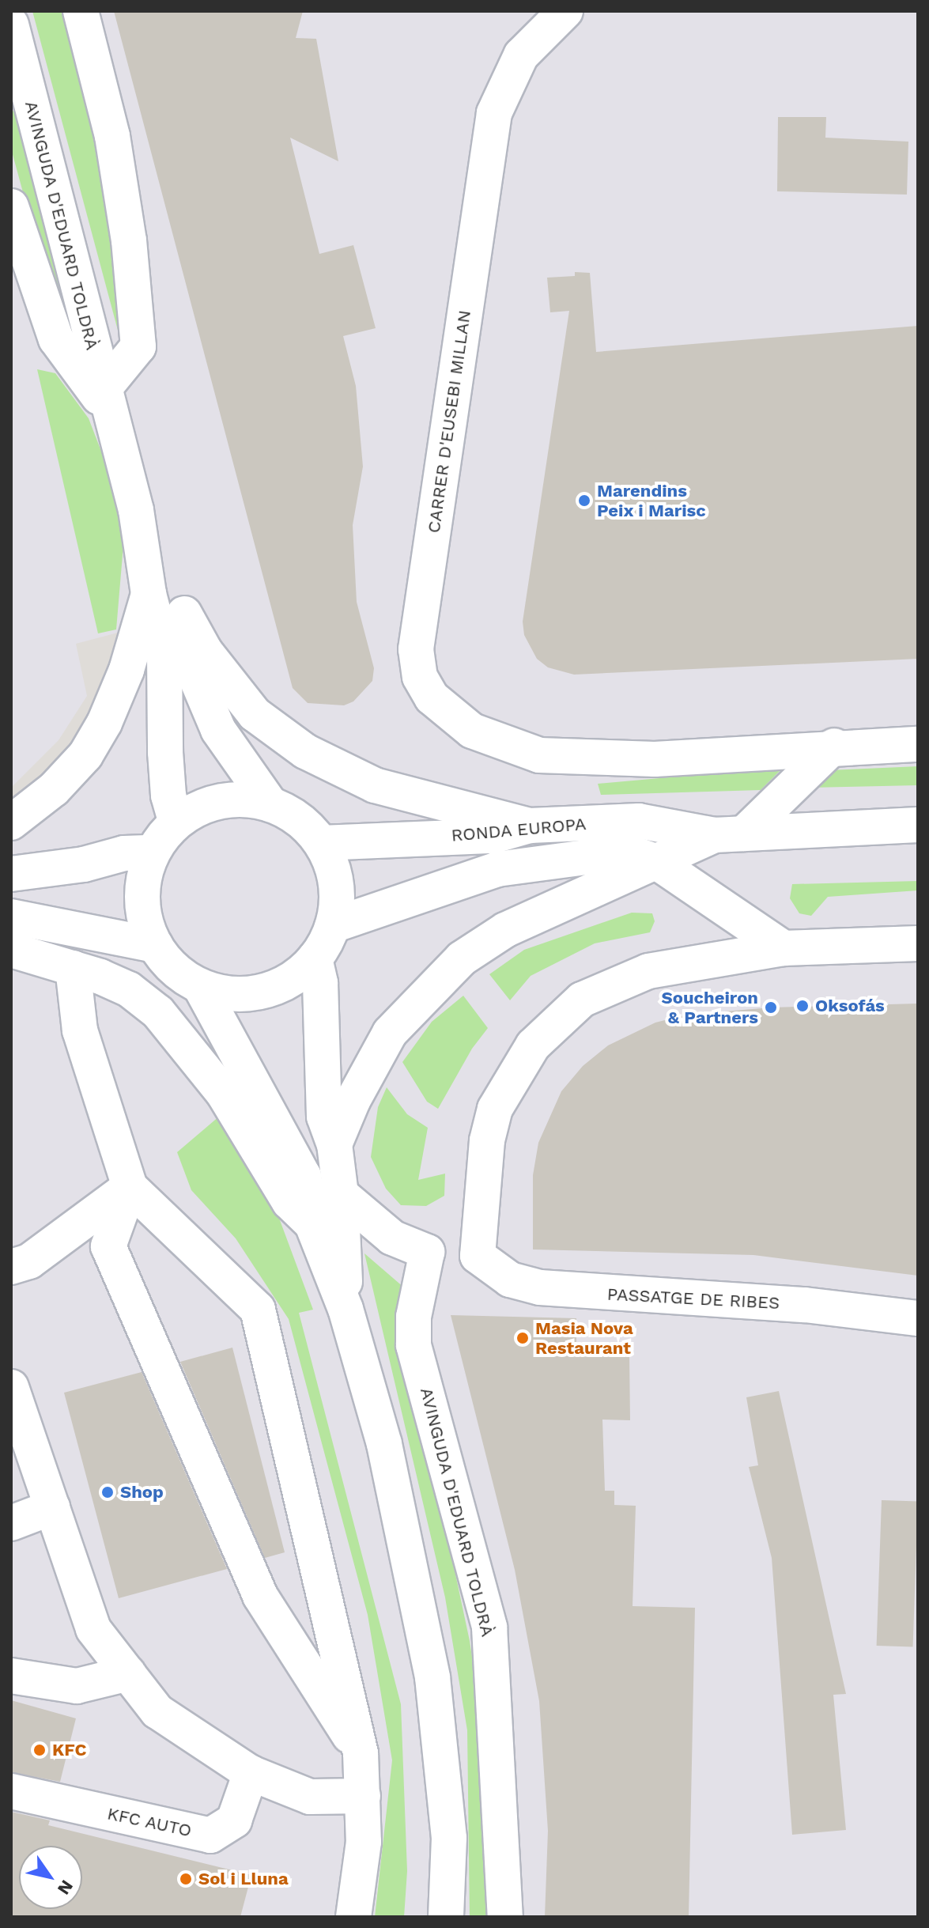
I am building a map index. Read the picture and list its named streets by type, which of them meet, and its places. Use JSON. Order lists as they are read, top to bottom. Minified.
{"streets":{"street":["AVINGUDA D'EDUARD TOLDRÀ","CARRER D'EUSEBI MILLAN","RONDA EUROPA","PASSATGE DE RIBES","KFC AUTO"]},"crossings":[["AVINGUDA D'EDUARD TOLDRÀ","RONDA EUROPA"],["CARRER D'EUSEBI MILLAN","RONDA EUROPA"]],"places":["Marendins Peix i Marisc","Oksofás","Soucheiron & Partners","Masia Nova Restaurant","Shop","KFC","Sol i Lluna"],"north":"bottom right"}
